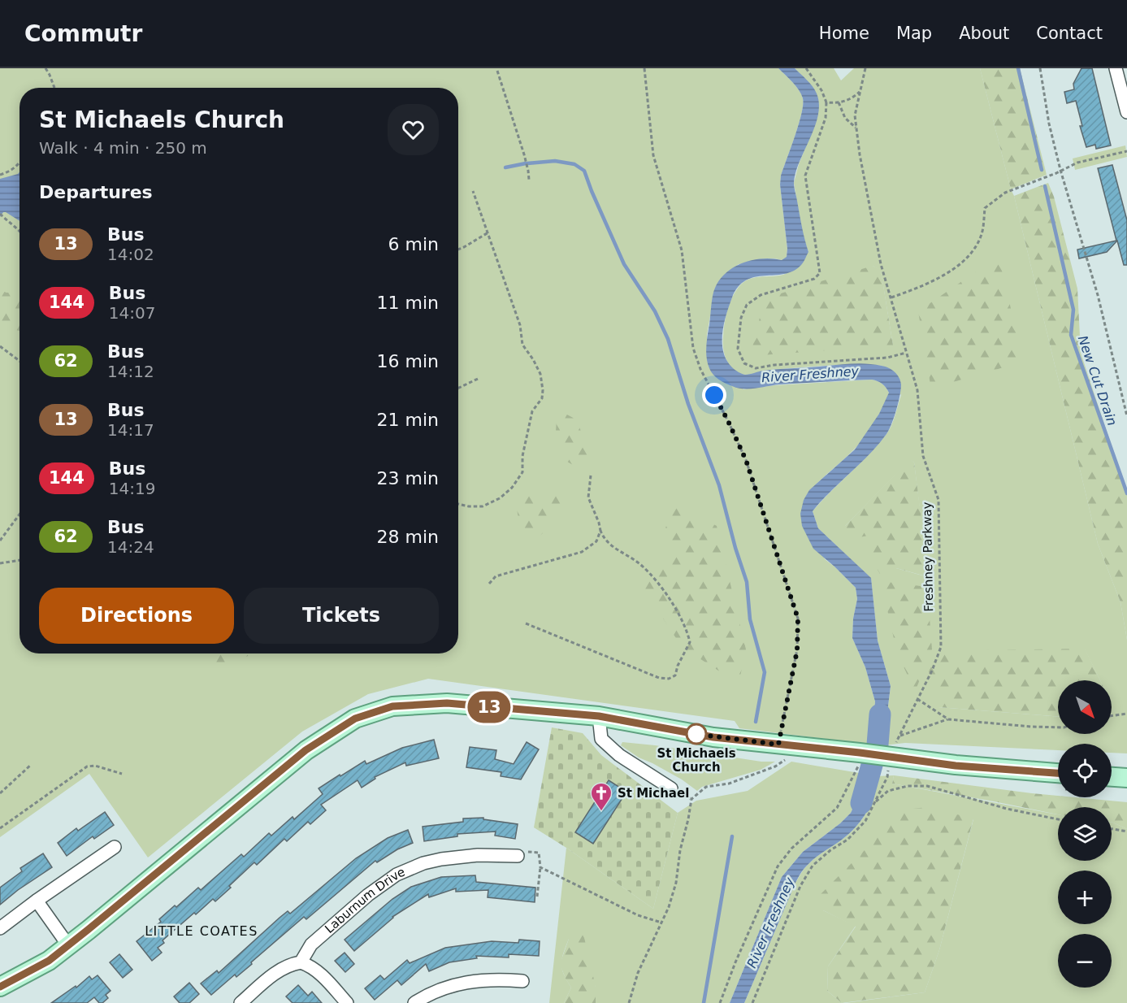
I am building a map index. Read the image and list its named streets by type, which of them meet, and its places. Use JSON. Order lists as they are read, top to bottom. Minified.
{"streets":{"street":["Laburnum Drive"],"path":["Freshney Parkway"]},"districts":["LITTLE COATES"],"water":["River Freshney","New Cut Drain"],"places":{"other":["St Michaels Church"],"church":["St Michael"]},"lines":["bus line 13"],"north":"bottom right","page":{"header":"Commutr","nav":["Home","Map","About","Contact"],"on_map":"13","heading":[["St Michaels Church","Walk · 4 min · 250 m"],"Departures"],"list":[{"mark":"13","name":"Bus","note":"14:02","value":"6 min"},{"mark":"144","name":"Bus","note":"14:07","value":"11 min"},{"mark":"62","name":"Bus","note":"14:12","value":"16 min"},{"mark":"13","name":"Bus","note":"14:17","value":"21 min"},{"mark":"144","name":"Bus","note":"14:19","value":"23 min"},{"mark":"62","name":"Bus","note":"14:24","value":"28 min"}],"buttons":["Directions","Tickets"],"map_buttons":["+","−"]}}
